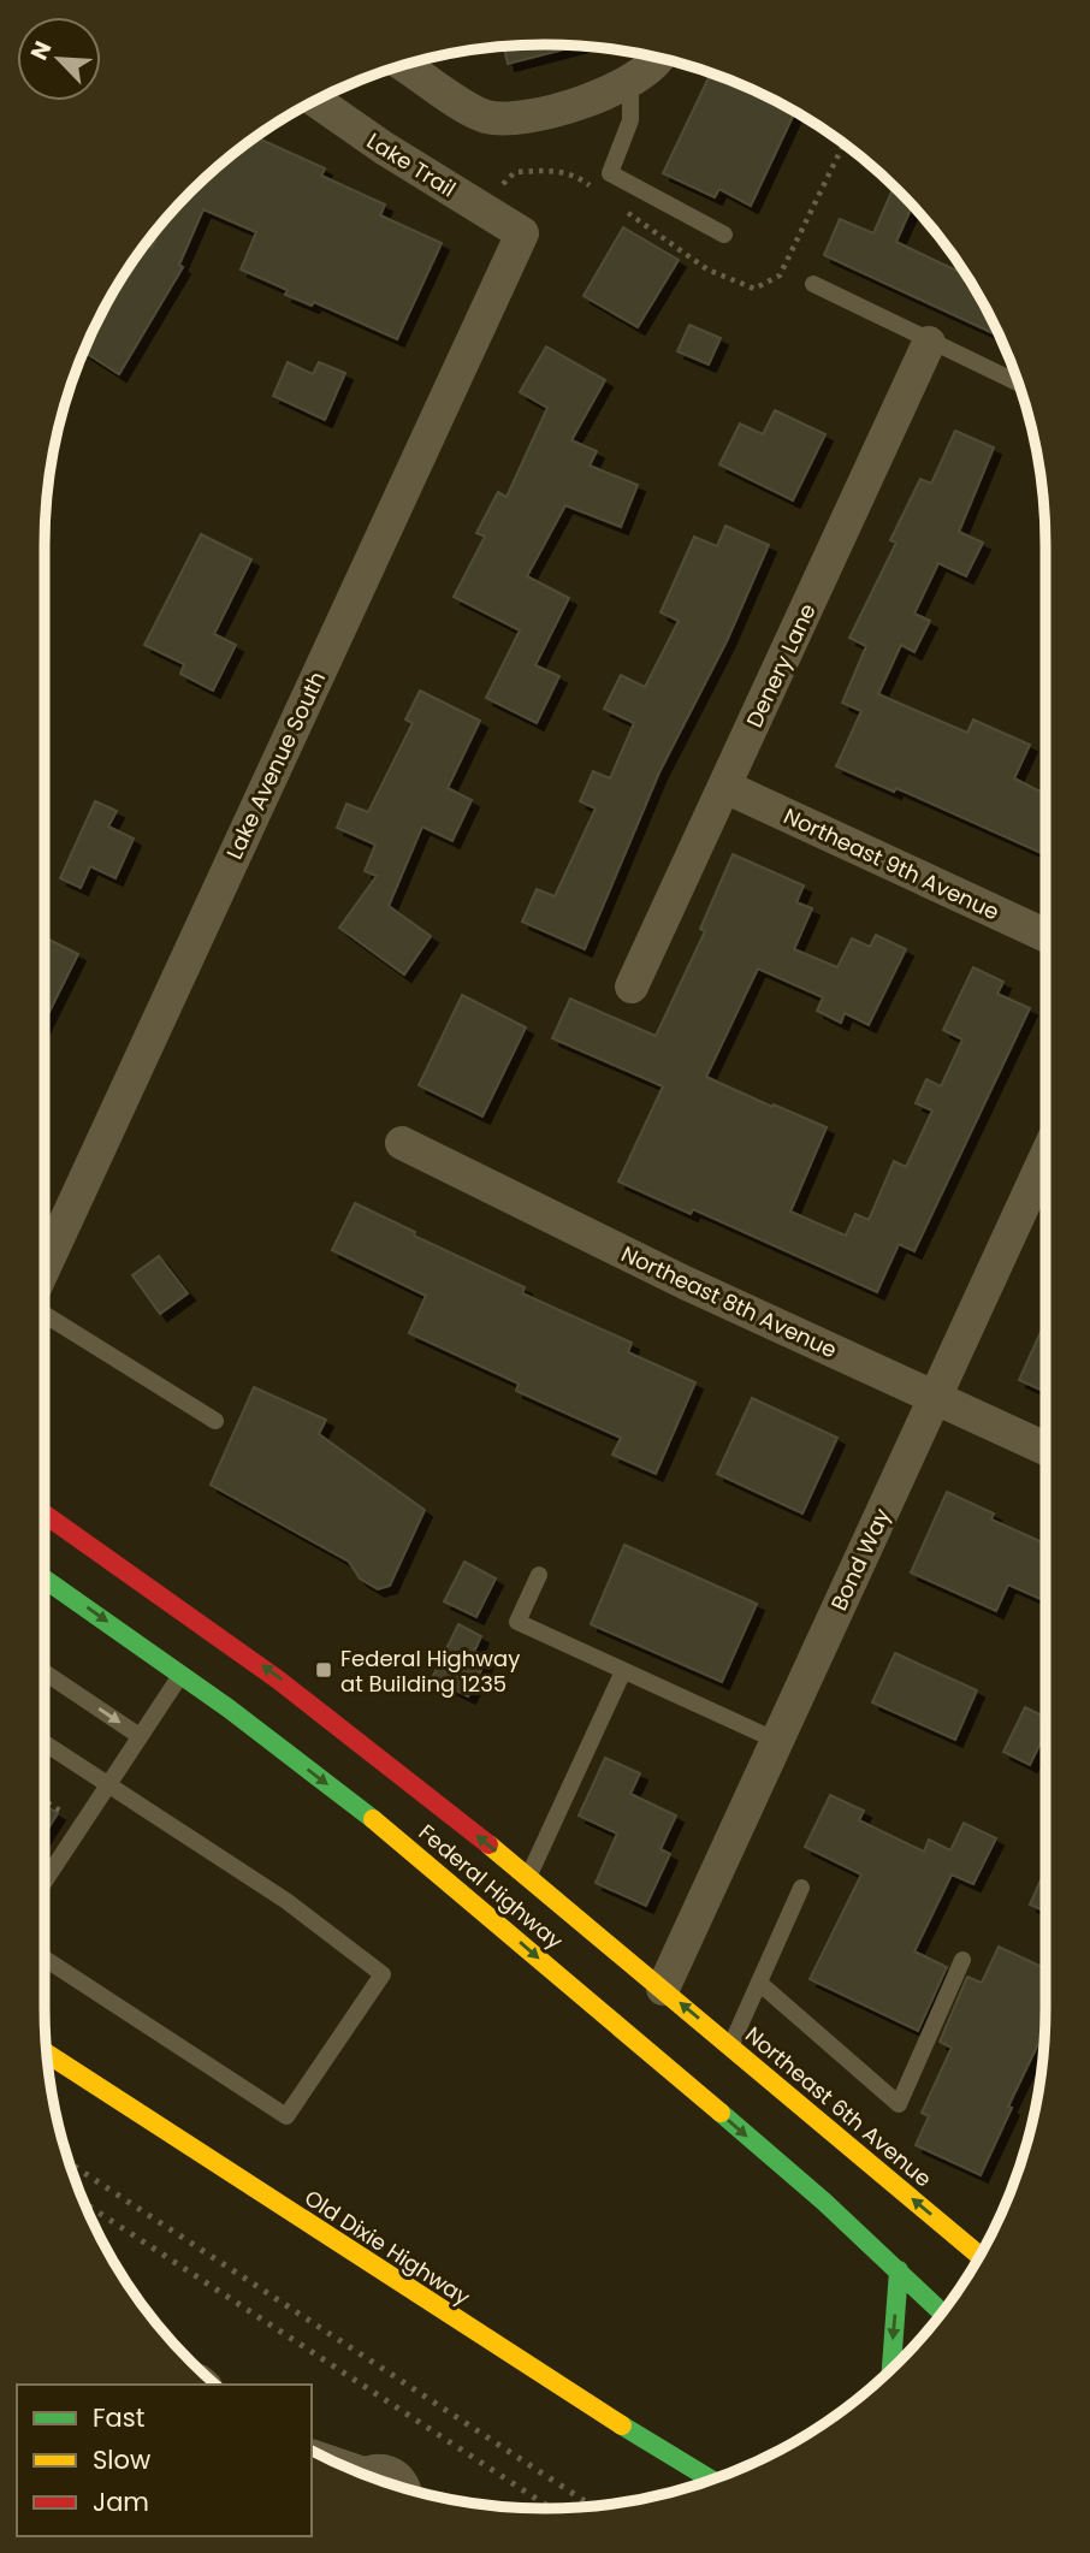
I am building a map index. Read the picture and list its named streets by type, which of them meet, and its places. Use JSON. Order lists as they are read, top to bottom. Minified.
{"streets":{"main road":["Federal Highway","Northeast 6th Avenue","Old Dixie Highway"],"street":["Lake Trail","Denery Lane","Lake Avenue South","Northeast 9th Avenue","Northeast 8th Avenue","Bond Way"]},"crossings":[["Lake Trail","Lake Avenue South"],["Denery Lane","Northeast 9th Avenue"],["Northeast 8th Avenue","Bond Way"],["Bond Way","Federal Highway"],["Bond Way","Northeast 6th Avenue"],["Federal Highway","Northeast 6th Avenue"]],"one_way":["Northeast 6th Avenue"],"places":{"transit":["Federal Highway at Building 1235"]},"legend":["Fast","Slow","Jam"],"north":"top left"}
